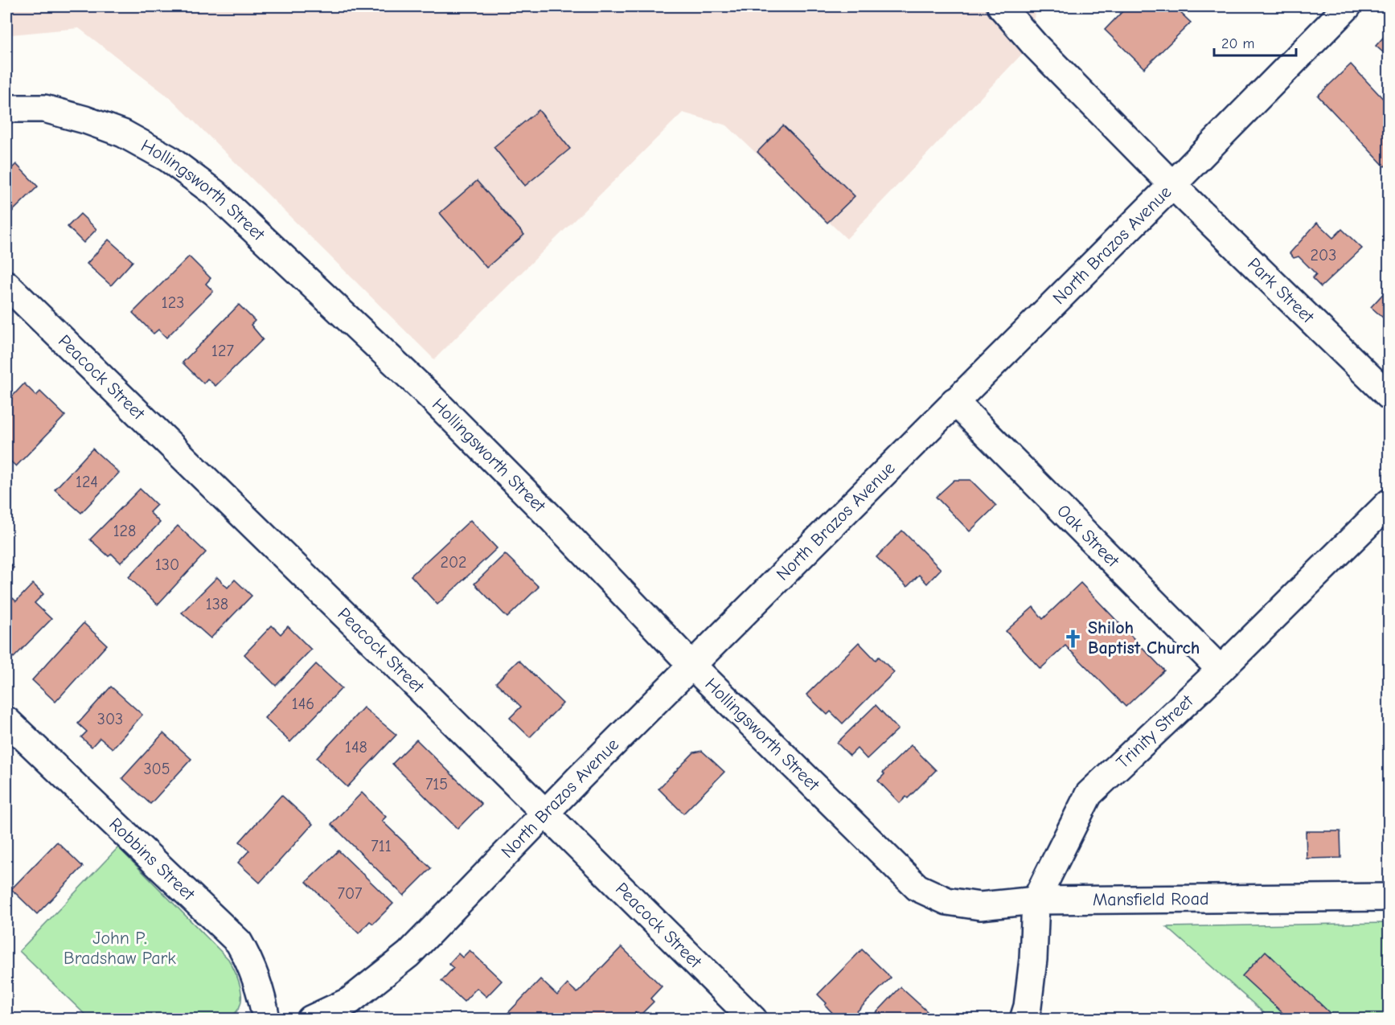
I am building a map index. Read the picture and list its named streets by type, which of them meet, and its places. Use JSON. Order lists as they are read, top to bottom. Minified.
{"streets":{"street":["Hollingsworth Street","North Brazos Avenue","Park Street","Peacock Street","Oak Street","Trinity Street","Robbins Street","Mansfield Road"]},"crossings":[["Hollingsworth Street","North Brazos Avenue"],["Hollingsworth Street","Mansfield Road"],["North Brazos Avenue","Park Street"],["North Brazos Avenue","Peacock Street"],["North Brazos Avenue","Oak Street"],["Oak Street","Trinity Street"],["Trinity Street","Mansfield Road"]],"parks":["John P. Bradshaw Park"],"places":{"church":["Shiloh Baptist Church"]},"house_numbers":["203","123","127","124","128","202","130","138","146","303","148","305","715","711","707"],"scale_bar":"20 m"}
